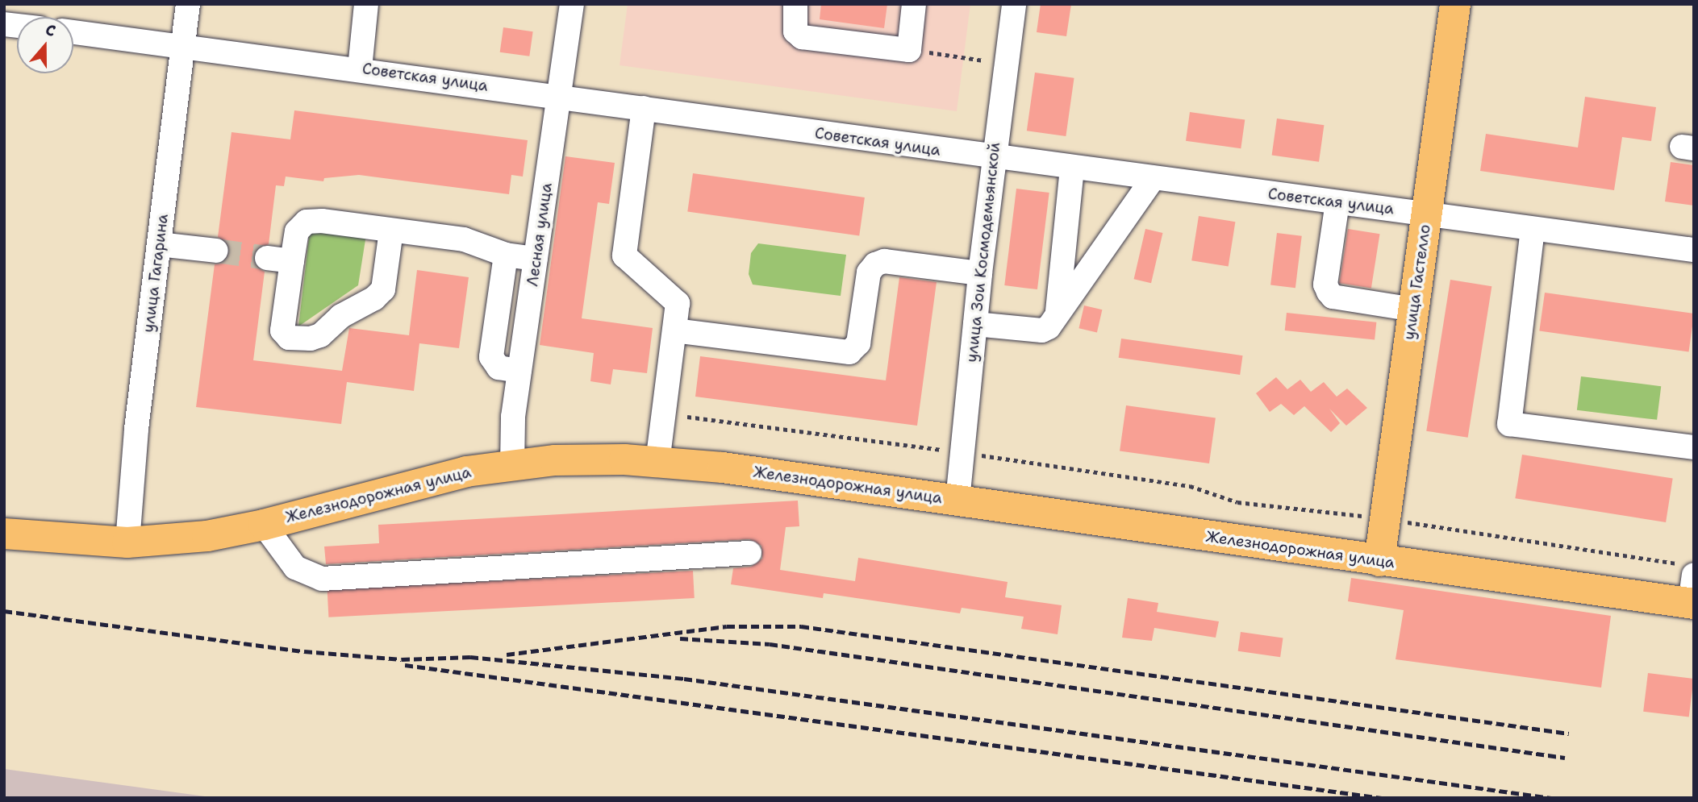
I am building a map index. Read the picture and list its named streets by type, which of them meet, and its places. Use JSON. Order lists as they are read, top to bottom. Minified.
{"streets":{"main road":["улица Гастелло","Железнодорожная улица"],"street":["Советская улица","Лесная улица","улица Зои Космодемьянской","улица Гагарина"]},"crossings":[["Советская улица","Лесная улица"],["Советская улица","улица Зои Космодемьянской"],["Советская улица","улица Гагарина"],["Советская улица","улица Гастелло"],["Лесная улица","Железнодорожная улица"],["улица Зои Космодемьянской","Железнодорожная улица"],["улица Гагарина","Железнодорожная улица"],["улица Гастелло","Железнодорожная улица"]],"north":"top"}
